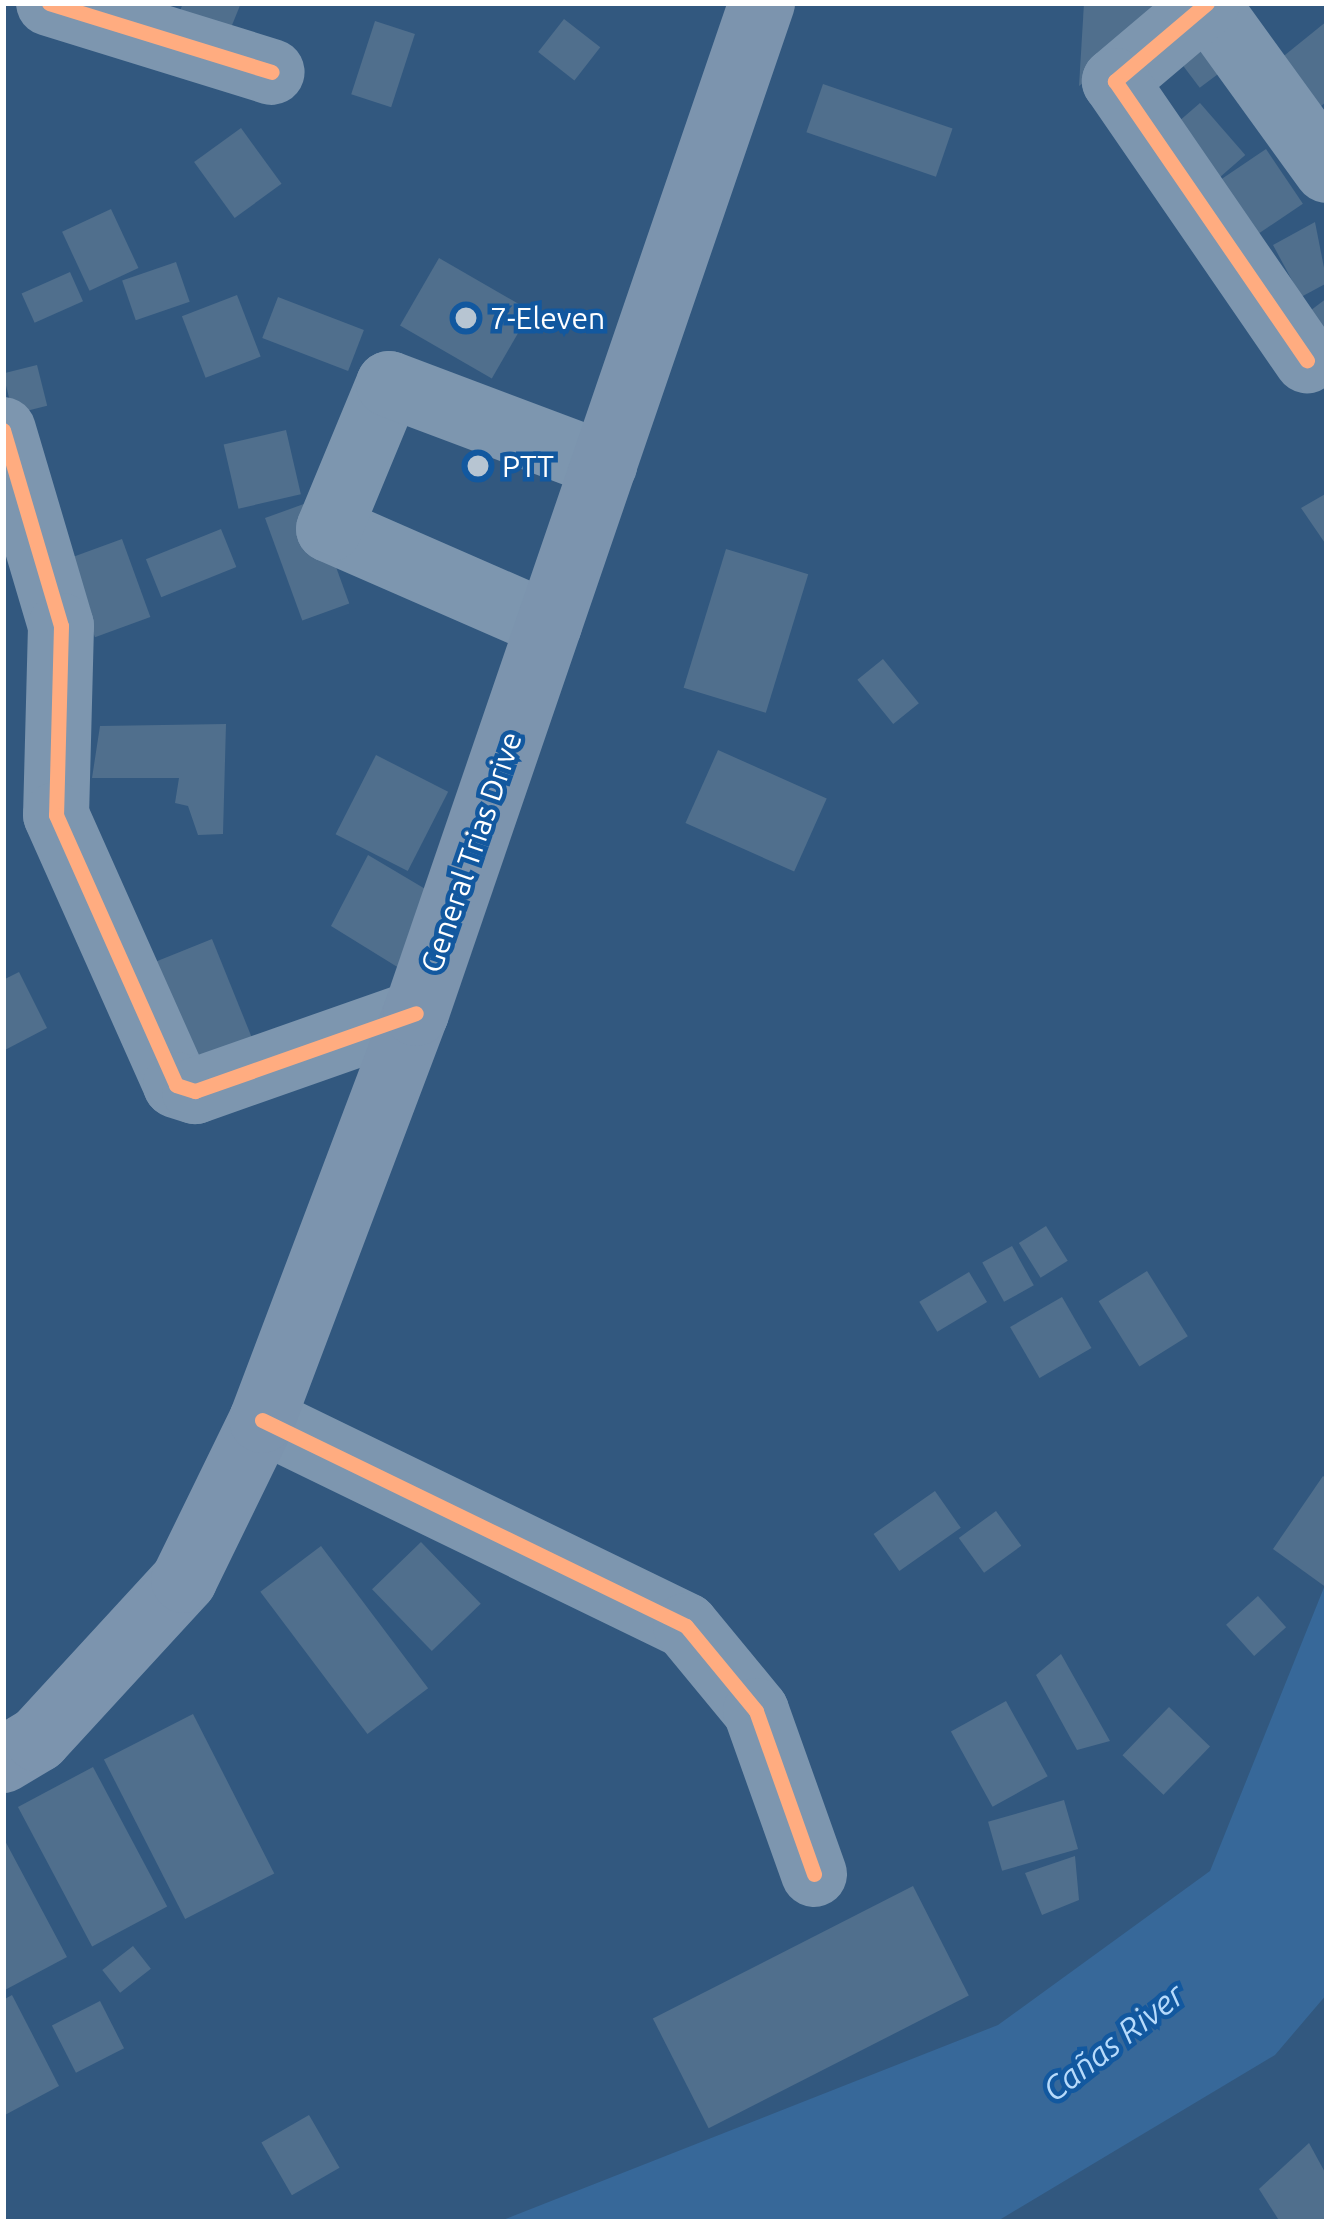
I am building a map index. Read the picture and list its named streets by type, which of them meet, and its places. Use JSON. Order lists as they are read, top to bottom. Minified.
{"streets":{"main road":["General Trias Drive"]},"water":["Cañas River"],"places":["7-Eleven","PTT"]}
